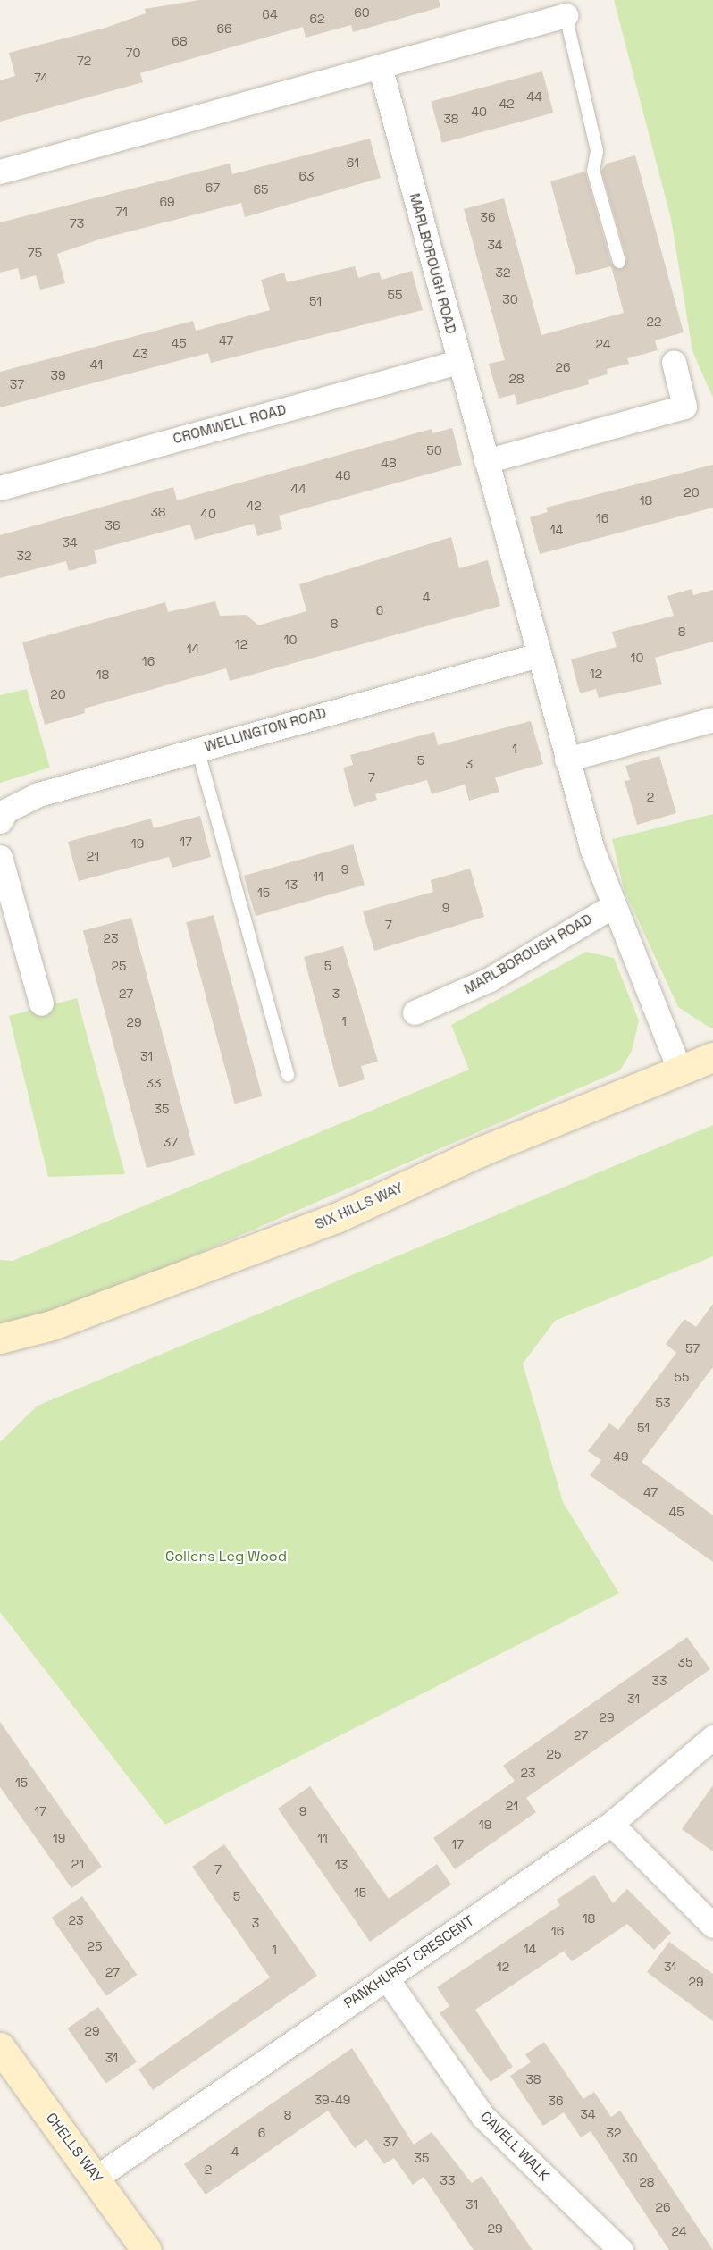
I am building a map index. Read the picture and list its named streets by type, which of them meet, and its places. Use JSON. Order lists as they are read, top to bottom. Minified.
{"streets":{"street":["MARLBOROUGH ROAD","CROMWELL ROAD","WELLINGTON ROAD","SIX HILLS WAY","PANKHURST CRESCENT","CAVELL WALK","CHELLS WAY"]},"crossings":[["MARLBOROUGH ROAD","CROMWELL ROAD"],["MARLBOROUGH ROAD","WELLINGTON ROAD"],["MARLBOROUGH ROAD","SIX HILLS WAY"],["PANKHURST CRESCENT","CAVELL WALK"],["PANKHURST CRESCENT","CHELLS WAY"]],"parks":["Collens Leg Wood"],"house_numbers":["60","64","62","66","68","70","72","74","44","42","40","38","61","63","67","65","69","71","36","73","34","75","32","55","30","51","22","47","45","24","43","41","26","39","28","37","50","48","46","44","20","18","42","38","40","16","36","14","34","32","4","6","8","8","10","12","14","10","16","12","18","20","1","5","3","7","2","17","19","21","9","11","13","15","9","7","23","25","5","27","3","1","29","31","33","35","37","57","55","53","51","49","47","45","35","33","31","29","27","25","23","15","21","17","9","19","19","11","17","21","13","7","15","5","18","23","3","16","25","14","1","12","31","27","29","29","31","38","39-49","36","34","8","6","32","37","4","35","30","2","33","28","31","26","29","24"]}
